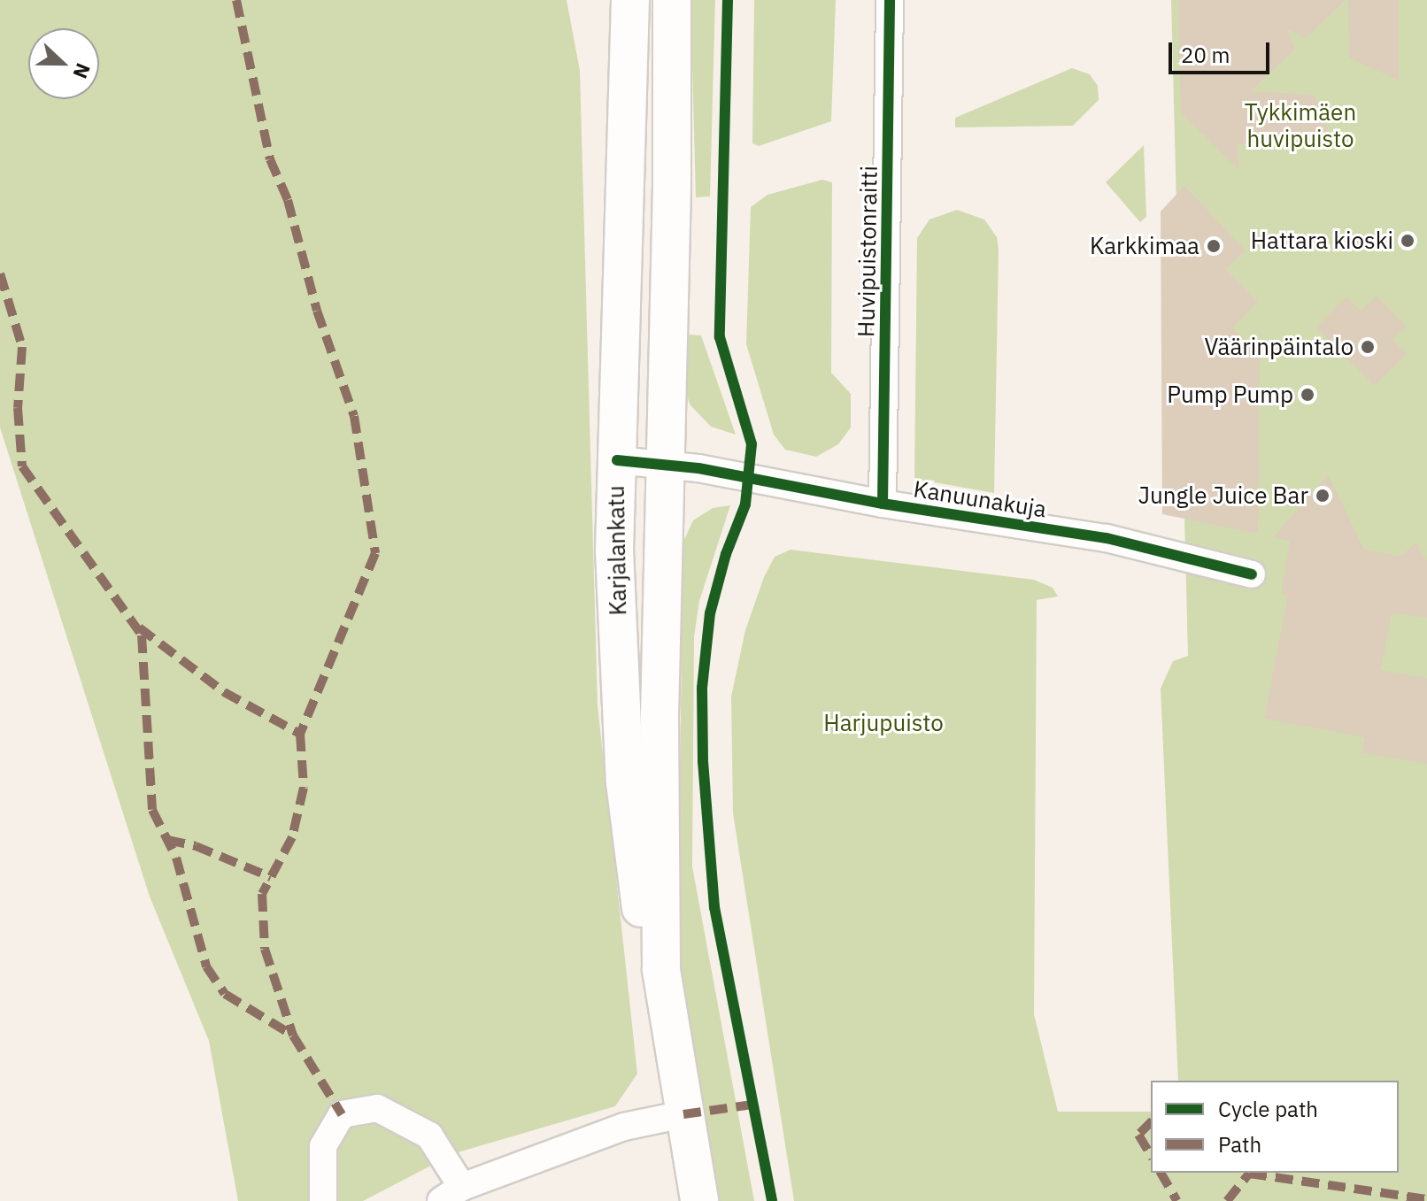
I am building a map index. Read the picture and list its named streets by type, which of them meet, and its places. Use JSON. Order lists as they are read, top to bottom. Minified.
{"streets":{"main road":["Karjalankatu"],"street":["Huvipuistonraitti","Kanuunakuja"]},"crossings":[["Huvipuistonraitti","Kanuunakuja"],["Kanuunakuja","Karjalankatu"]],"parks":["Tykkimäen huvipuisto","Harjupuisto"],"places":["Hattara kioski","Karkkimaa","Väärinpäintalo","Pump Pump","Jungle Juice Bar"],"legend":["Cycle path","Path"],"scale_bar":"20 m","north":"right"}
